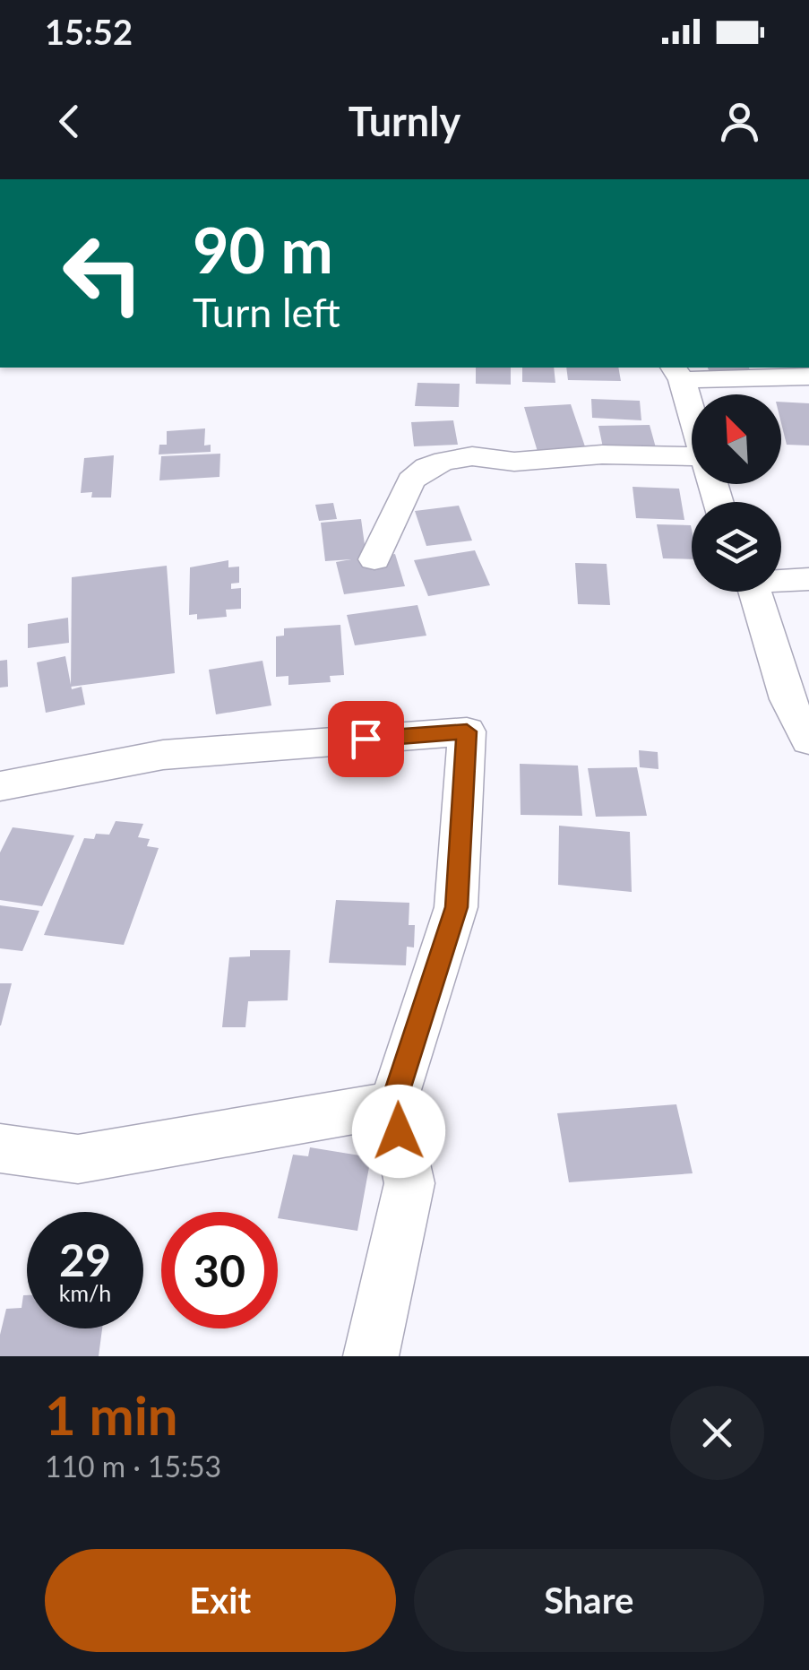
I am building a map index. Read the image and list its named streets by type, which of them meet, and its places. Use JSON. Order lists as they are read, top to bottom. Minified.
{"north":"top left","page":{"status":"15:52","header":"Turnly","turn":["90 m","Turn left"],"speed":"29 km/h","limit":"30","heading":["1 min","110 m · 15:53"],"buttons":["Exit","Share"]}}
